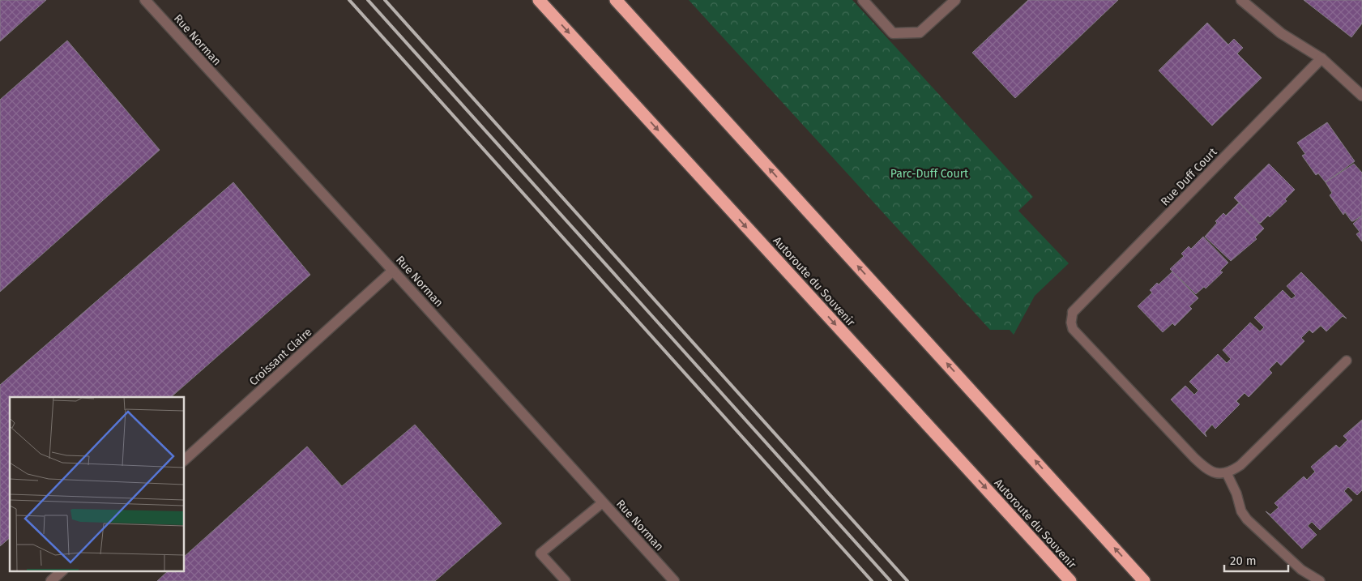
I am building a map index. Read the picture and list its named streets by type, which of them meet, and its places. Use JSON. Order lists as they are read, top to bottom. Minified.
{"streets":{"highway":["Autoroute du Souvenir"],"street":["Rue Norman","Rue Duff Court","Croissant Claire"]},"crossings":[["Rue Norman","Croissant Claire"]],"parks":["Parc-Duff Court"],"scale_bar":"20 m"}
